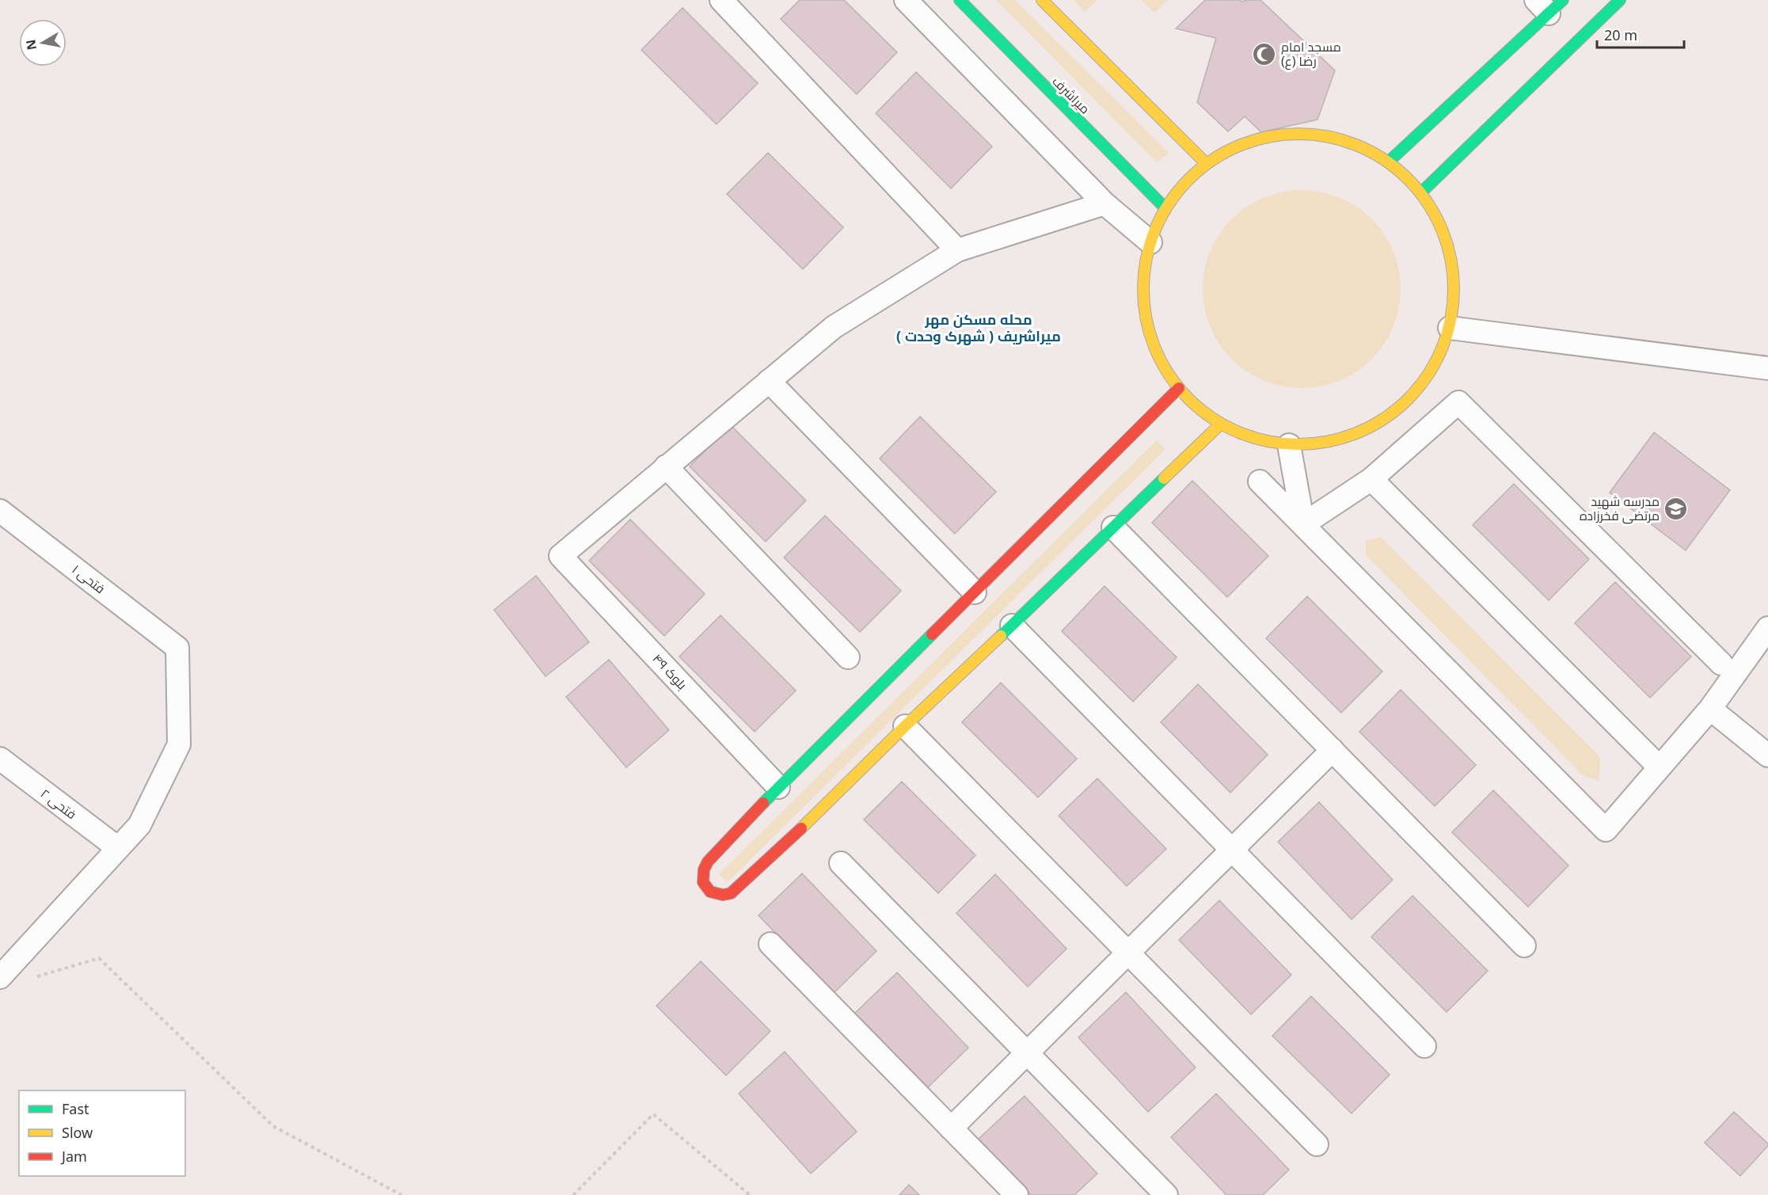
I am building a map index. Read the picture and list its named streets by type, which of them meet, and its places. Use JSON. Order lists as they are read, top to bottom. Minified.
{"streets":{"street":["میراشرف","فتحی ۱","بلوک ۴۹","فتحی ۲"]},"crossings":[["فتحی ۱","فتحی ۲"]],"districts":["محله مسکن مهر میراشریف ( شهرک وحدت )"],"places":{"mosque":["مسجد امام رضا (ع)"],"school or university":["مدرسه شهید مرتضی فخرزاده"]},"legend":["Fast","Slow","Jam"],"scale_bar":"20 m","north":"left"}
